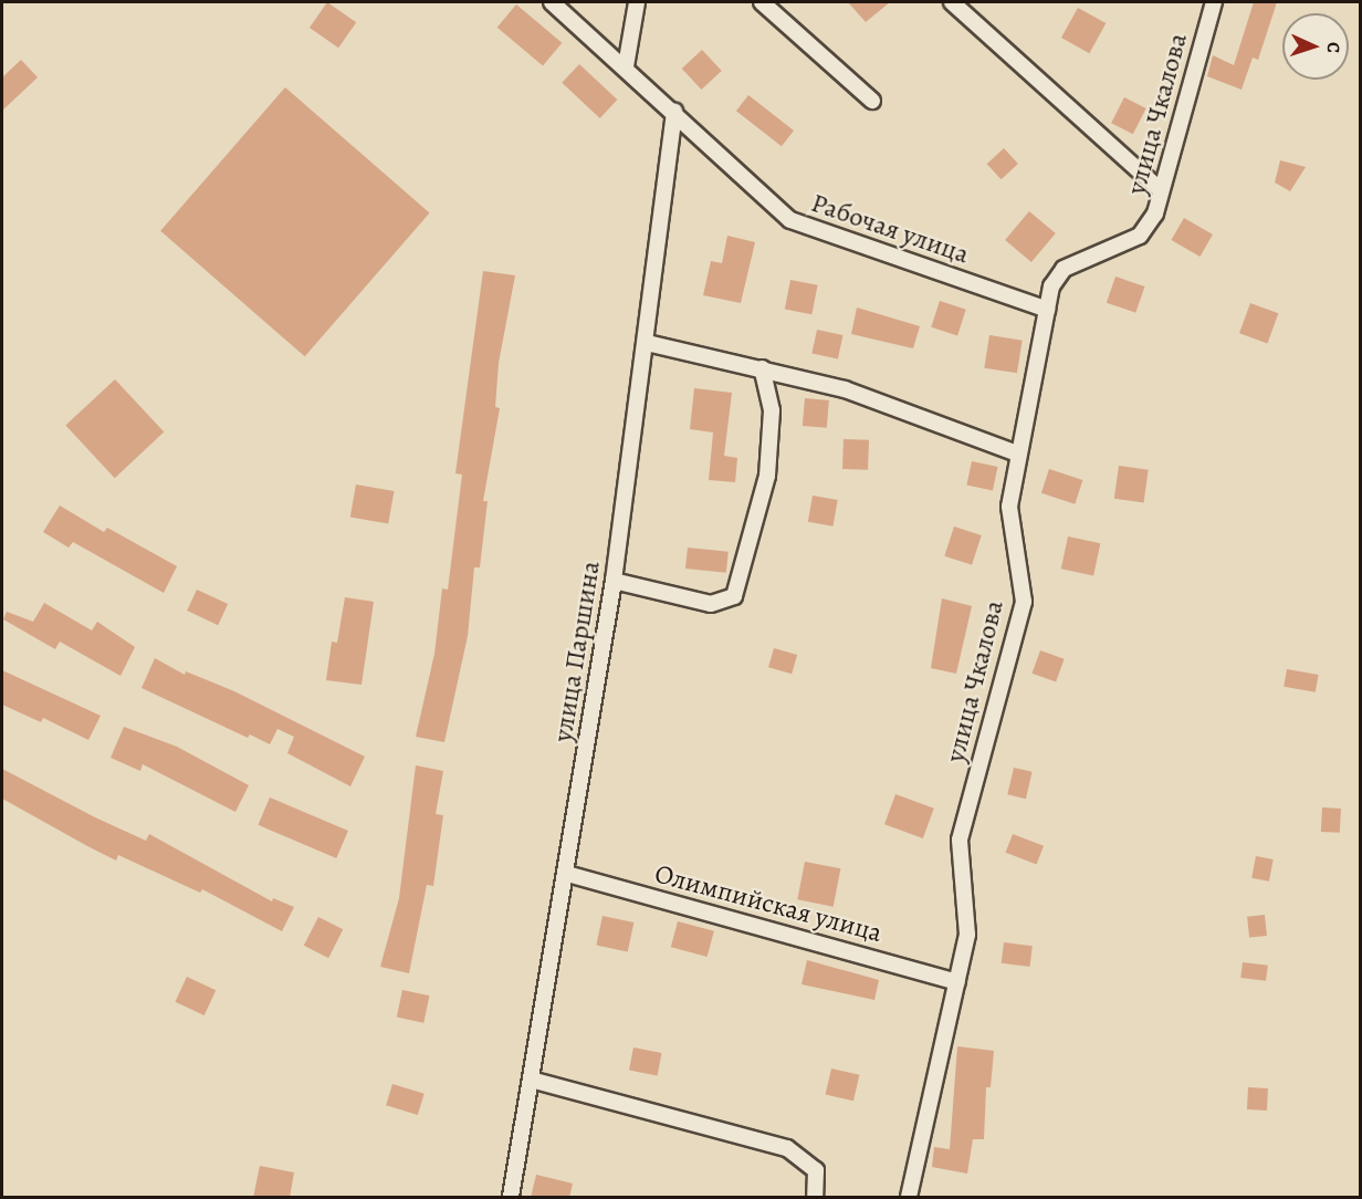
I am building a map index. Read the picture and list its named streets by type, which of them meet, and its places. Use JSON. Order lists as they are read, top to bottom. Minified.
{"streets":{"street":["улица Чкалова","Рабочая улица","улица Паршина","Олимпийская улица"]},"crossings":[["улица Чкалова","Рабочая улица"],["улица Чкалова","Олимпийская улица"],["Рабочая улица","улица Паршина"],["улица Паршина","Олимпийская улица"]],"north":"right"}
